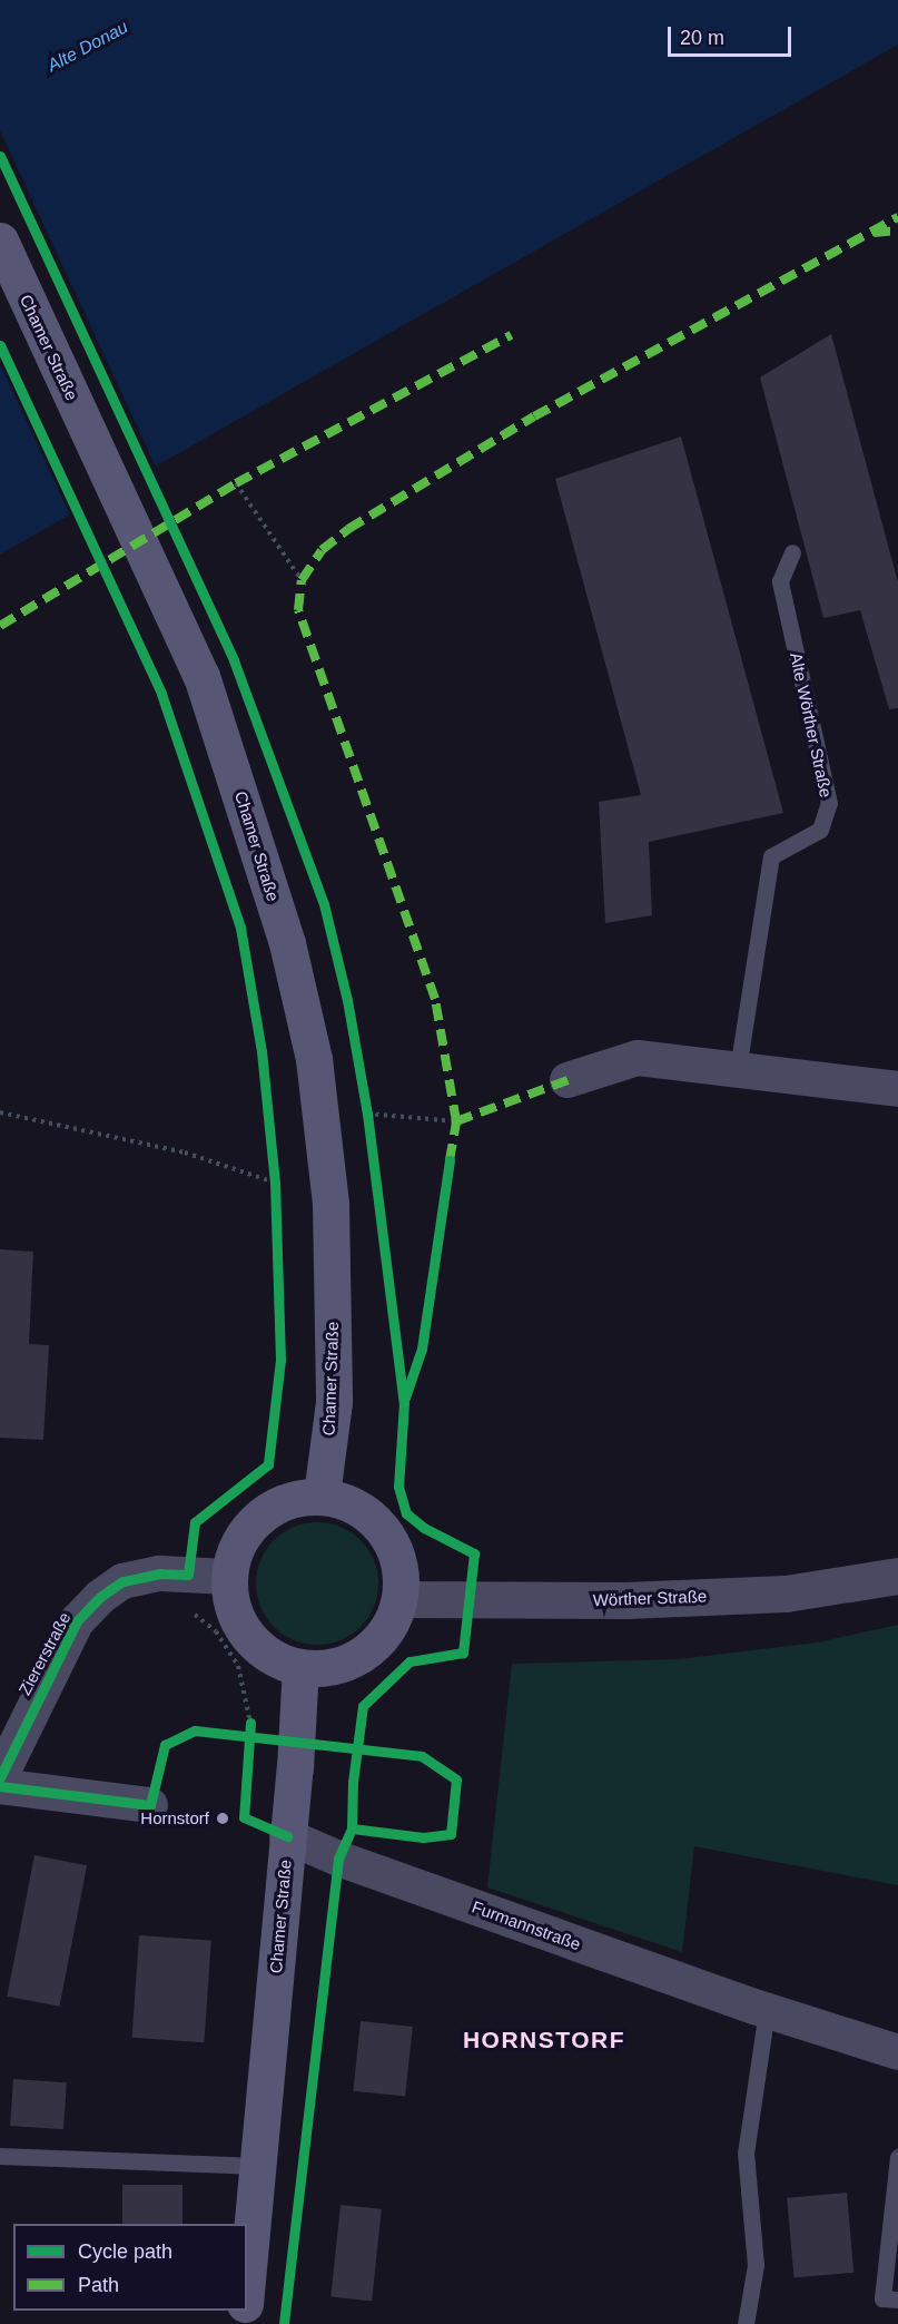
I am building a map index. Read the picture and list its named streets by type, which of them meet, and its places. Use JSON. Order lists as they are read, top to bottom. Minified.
{"streets":{"main road":["Chamer Straße"],"street":["Wörther Straße","Ziererstraße","Furmannstraße"],"lane":["Alte Wörther Straße"]},"crossings":[["Chamer Straße","Wörther Straße"],["Chamer Straße","Ziererstraße"],["Chamer Straße","Furmannstraße"],["Wörther Straße","Ziererstraße"]],"districts":["HORNSTORF"],"water":["Alte Donau"],"places":["Hornstorf"],"legend":["Cycle path","Path"],"scale_bar":"20 m"}
